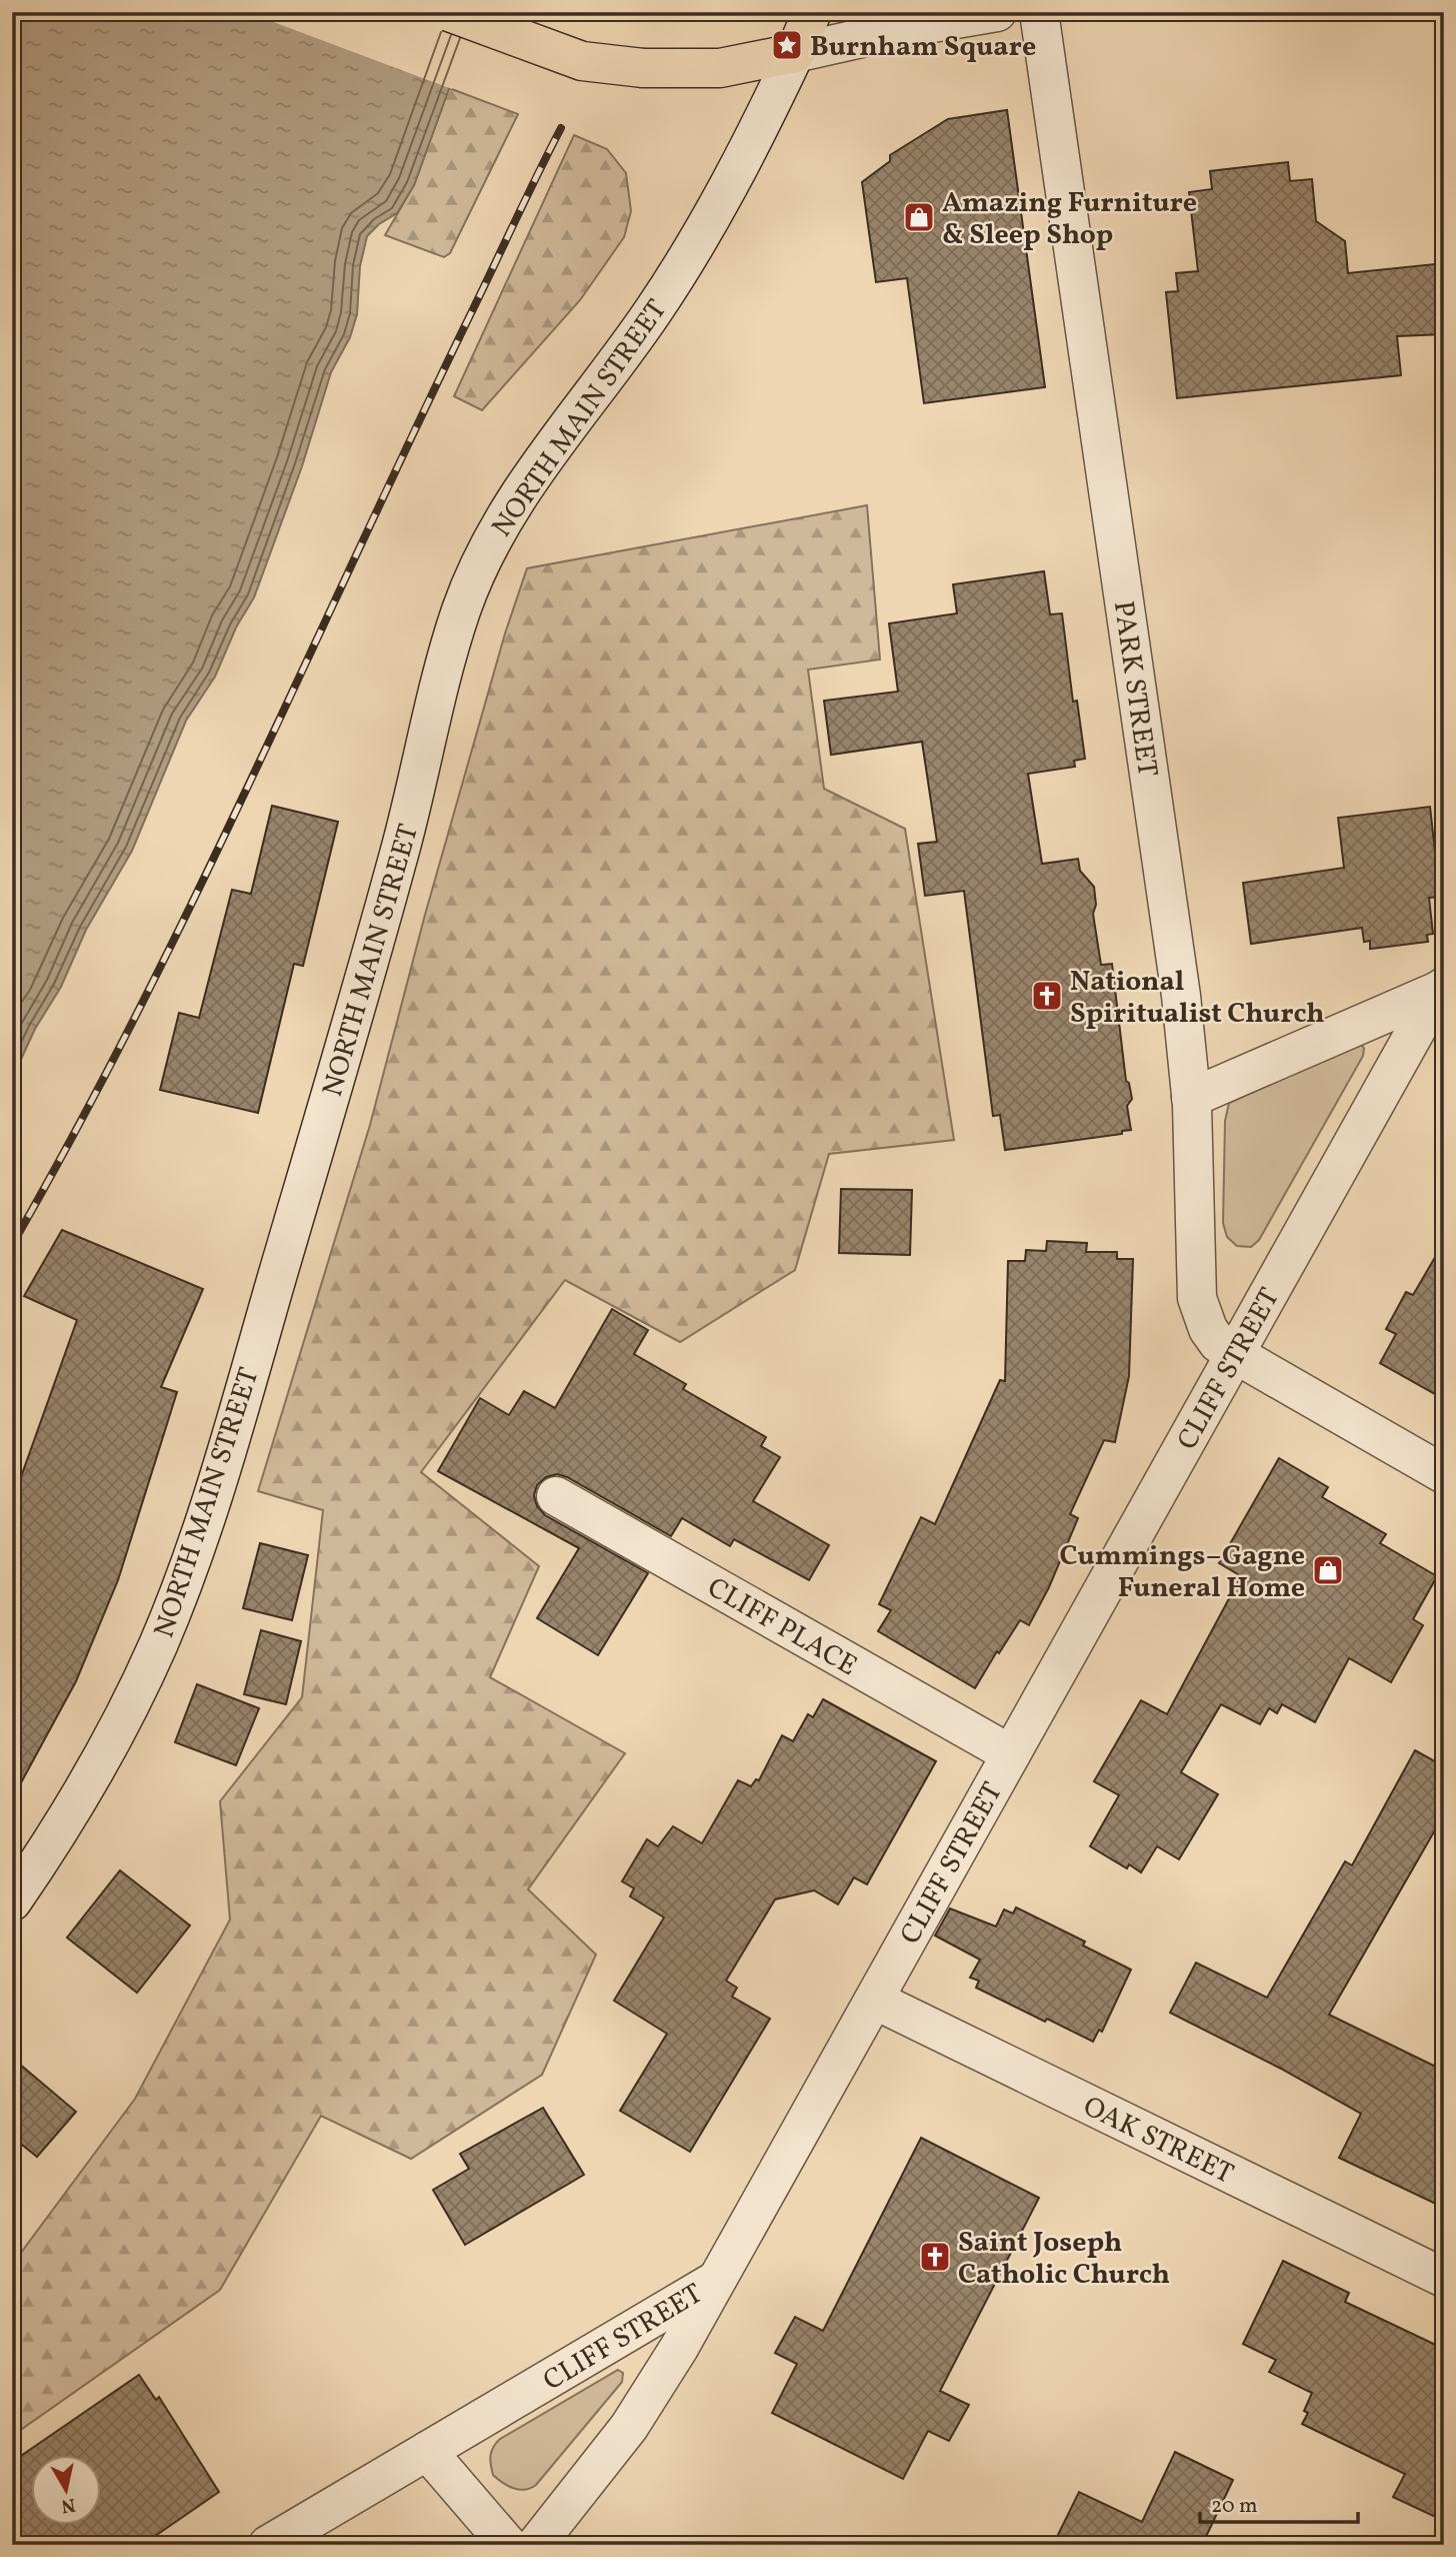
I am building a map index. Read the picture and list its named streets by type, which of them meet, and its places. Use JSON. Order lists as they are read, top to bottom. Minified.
{"streets":{"street":["NORTH MAIN STREET","PARK STREET","CLIFF STREET","CLIFF PLACE","OAK STREET"]},"crossings":[["PARK STREET","CLIFF STREET"],["CLIFF STREET","CLIFF PLACE"],["CLIFF STREET","OAK STREET"]],"places":{"place":["Burnham Square"],"shop":["Amazing Furniture & Sleep Shop","Cummings–Gagne Funeral Home"],"church":["National Spiritualist Church","Saint Joseph Catholic Church"]},"scale_bar":"20 m","north":"bottom"}
